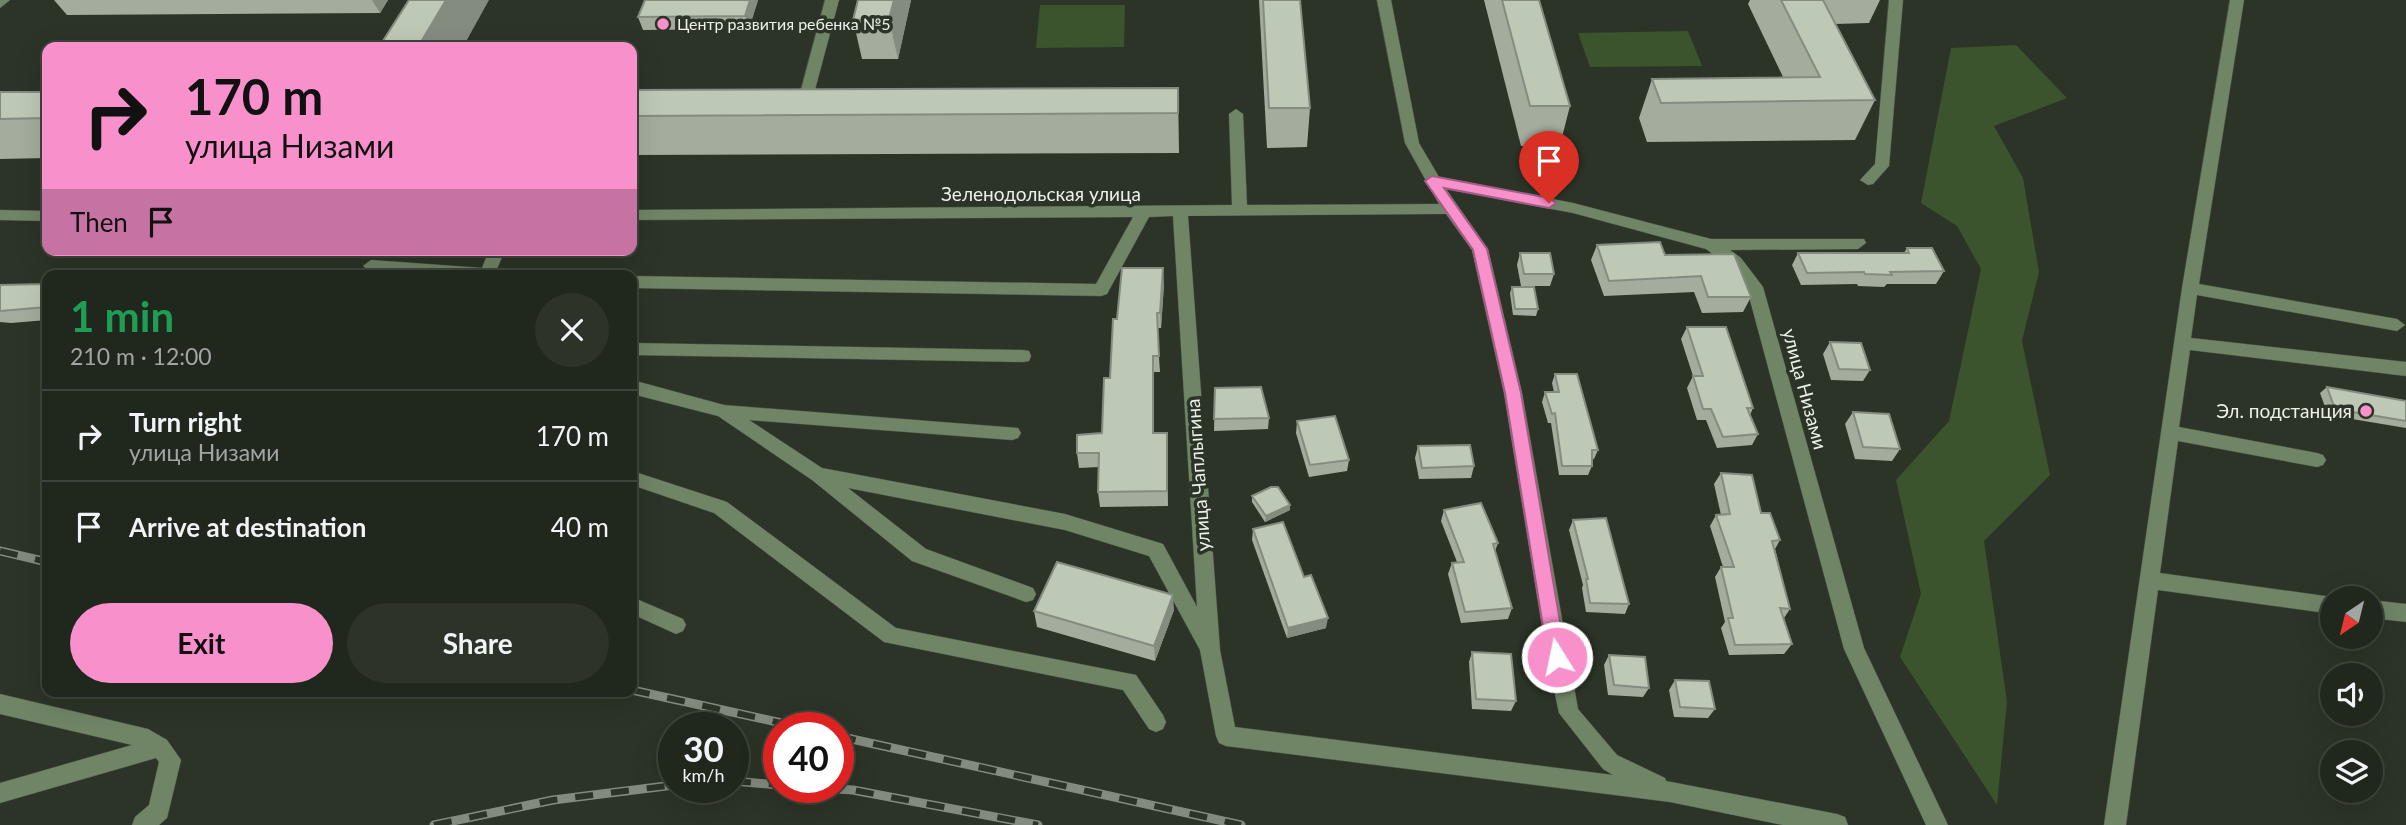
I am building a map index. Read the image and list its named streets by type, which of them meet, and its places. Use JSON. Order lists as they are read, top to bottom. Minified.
{"streets":{"street":["Зеленодольская улица","улица Низами","улица Чаплыгина"]},"crossings":[["Зеленодольская улица","улица Чаплыгина"]],"places":["Центр развития ребенка №5","Эл. подстанция"],"north":"bottom left","page":{"turn":["170 m","улица Низами"],"then":"Then","heading":["1 min","210 m · 12:00"],"list":[{"name":"Turn right","note":"улица Низами","value":"170 m"},{"name":"Arrive at destination","value":"40 m"}],"buttons":["Exit","Share"],"speed":"30 km/h","limit":"40"}}
